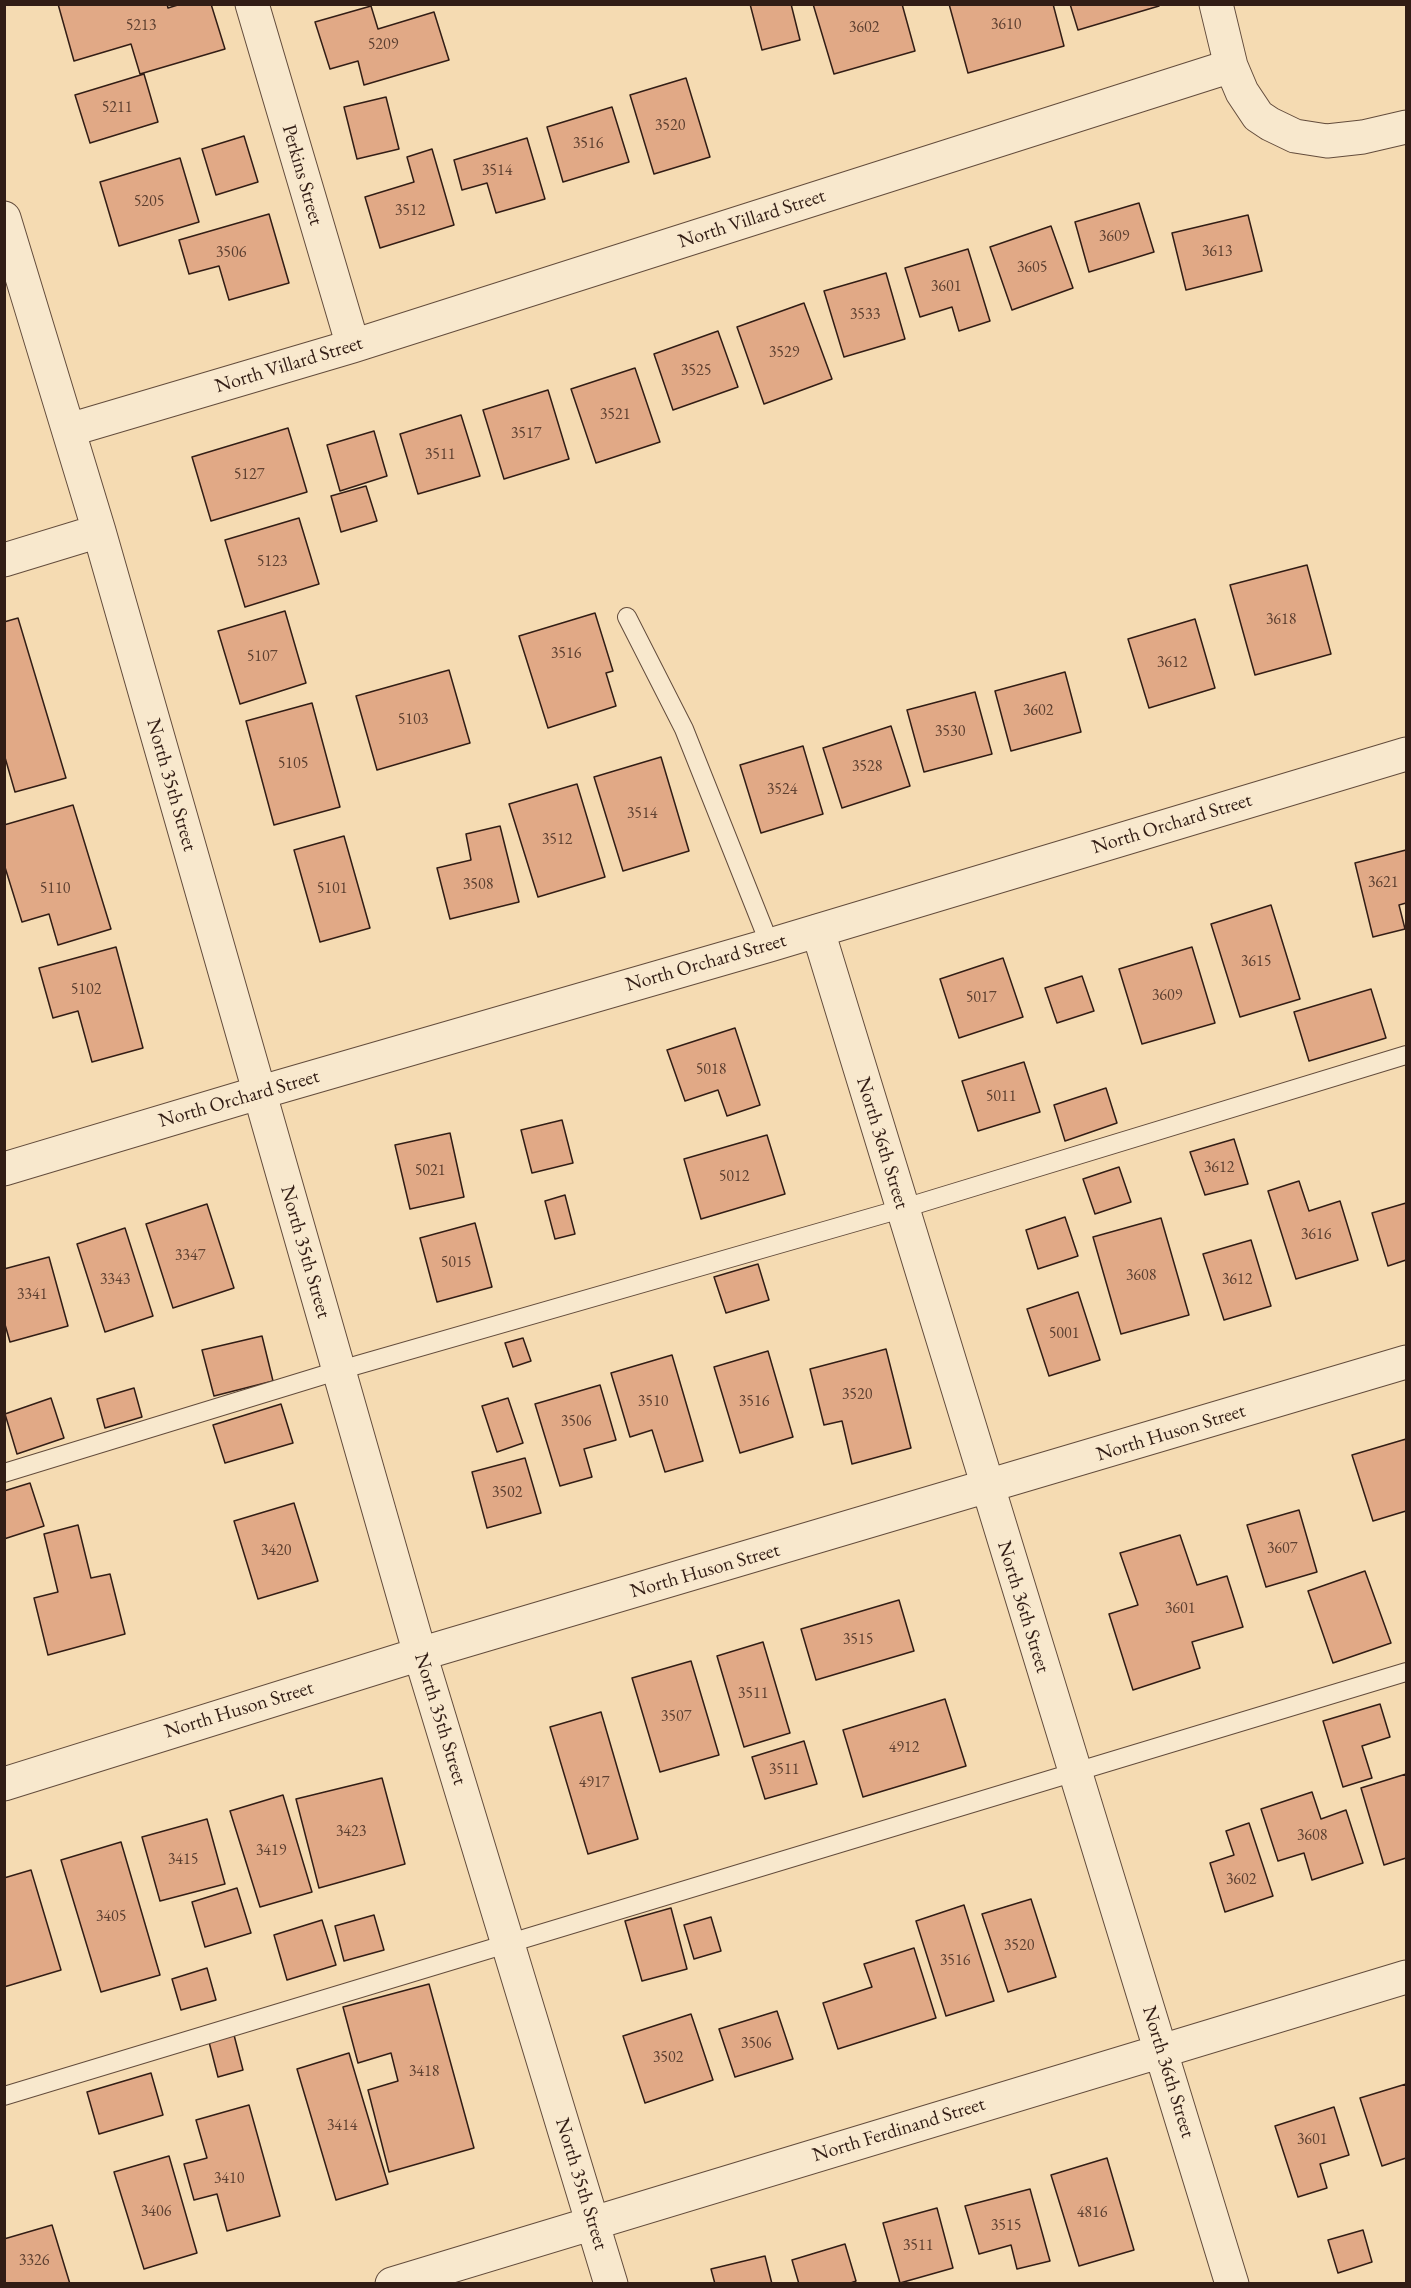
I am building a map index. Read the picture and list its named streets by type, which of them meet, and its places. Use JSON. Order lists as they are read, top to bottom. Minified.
{"streets":{"street":["Perkins Street","North Villard Street","North 35th Street","North Orchard Street","North 36th Street","North Huson Street","North Ferdinand Street"]},"crossings":[["Perkins Street","North Villard Street"],["North Villard Street","North 35th Street"],["North 35th Street","North Orchard Street"],["North 35th Street","North Huson Street"],["North 35th Street","North Ferdinand Street"],["North Orchard Street","North 36th Street"],["North 36th Street","North Huson Street"],["North 36th Street","North Ferdinand Street"]],"house_numbers":["3610","5213","3602","5209","5211","3520","3516","3514","5205","3512","3609","3613","3506","3605","3601","3533","3529","3525","3521","3517","3511","5127","5123","3618","3516","5107","3612","3602","5103","3530","5105","3528","3524","3514","3512","3621","3508","5110","5101","3615","5102","3609","5017","5018","5011","3612","5021","5012","3616","3347","5015","3608","3343","3612","3341","5001","3520","3510","3516","3506","3502","3607","3420","3601","3515","3511","3507","4912","3511","4917","3423","3608","3419","3415","3602","3405","3520","3516","3506","3502","3418","3414","3601","3410","3406","4816","3515","3511","3326"]}
